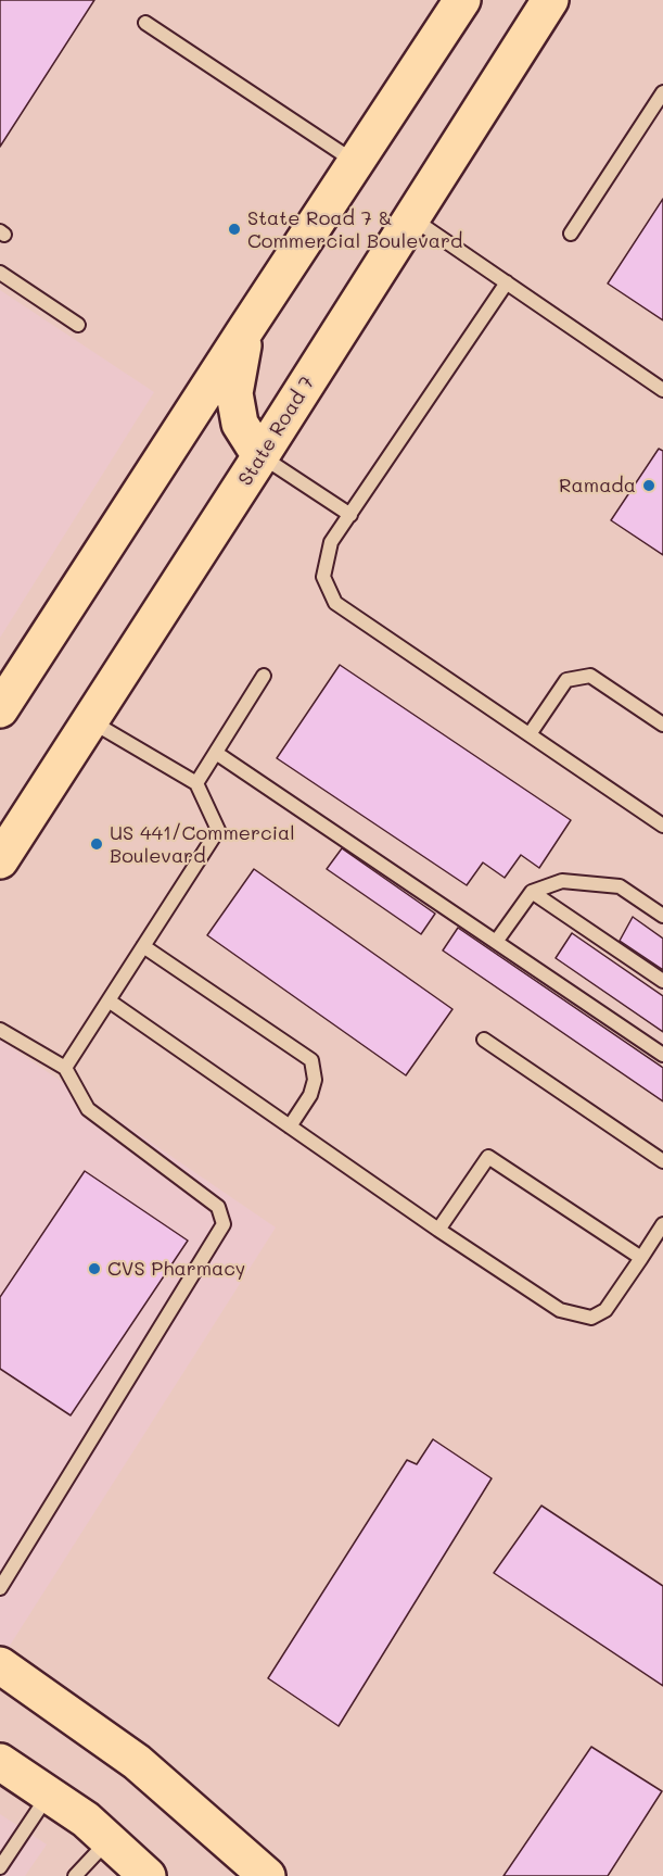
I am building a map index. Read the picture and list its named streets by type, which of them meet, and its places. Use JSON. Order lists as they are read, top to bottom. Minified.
{"streets":{"main road":["State Road 7"]},"places":["State Road 7 & Commercial Boulevard","Ramada","US 441/Commercial Boulevard","CVS Pharmacy"]}
